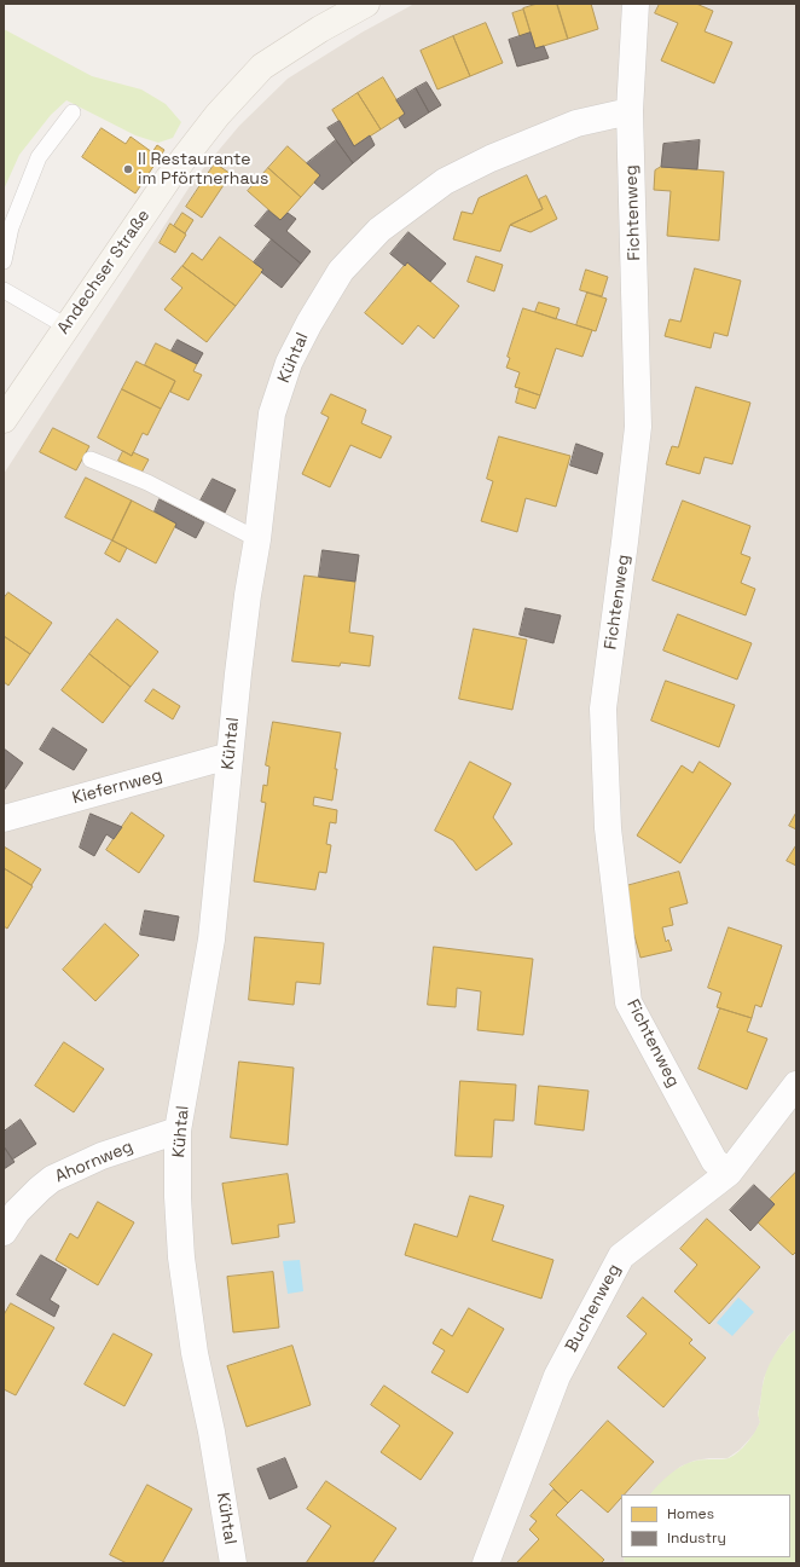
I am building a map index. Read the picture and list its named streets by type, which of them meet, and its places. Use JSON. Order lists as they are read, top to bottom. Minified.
{"streets":{"street":["Fichtenweg","Andechser Straße","Kühtal","Kiefernweg","Ahornweg","Buchenweg"]},"crossings":[["Fichtenweg","Kühtal"],["Fichtenweg","Buchenweg"],["Kühtal","Kiefernweg"],["Kühtal","Ahornweg"]],"places":["Il Restaurante im Pförtnerhaus"],"legend":["Homes","Industry"]}
